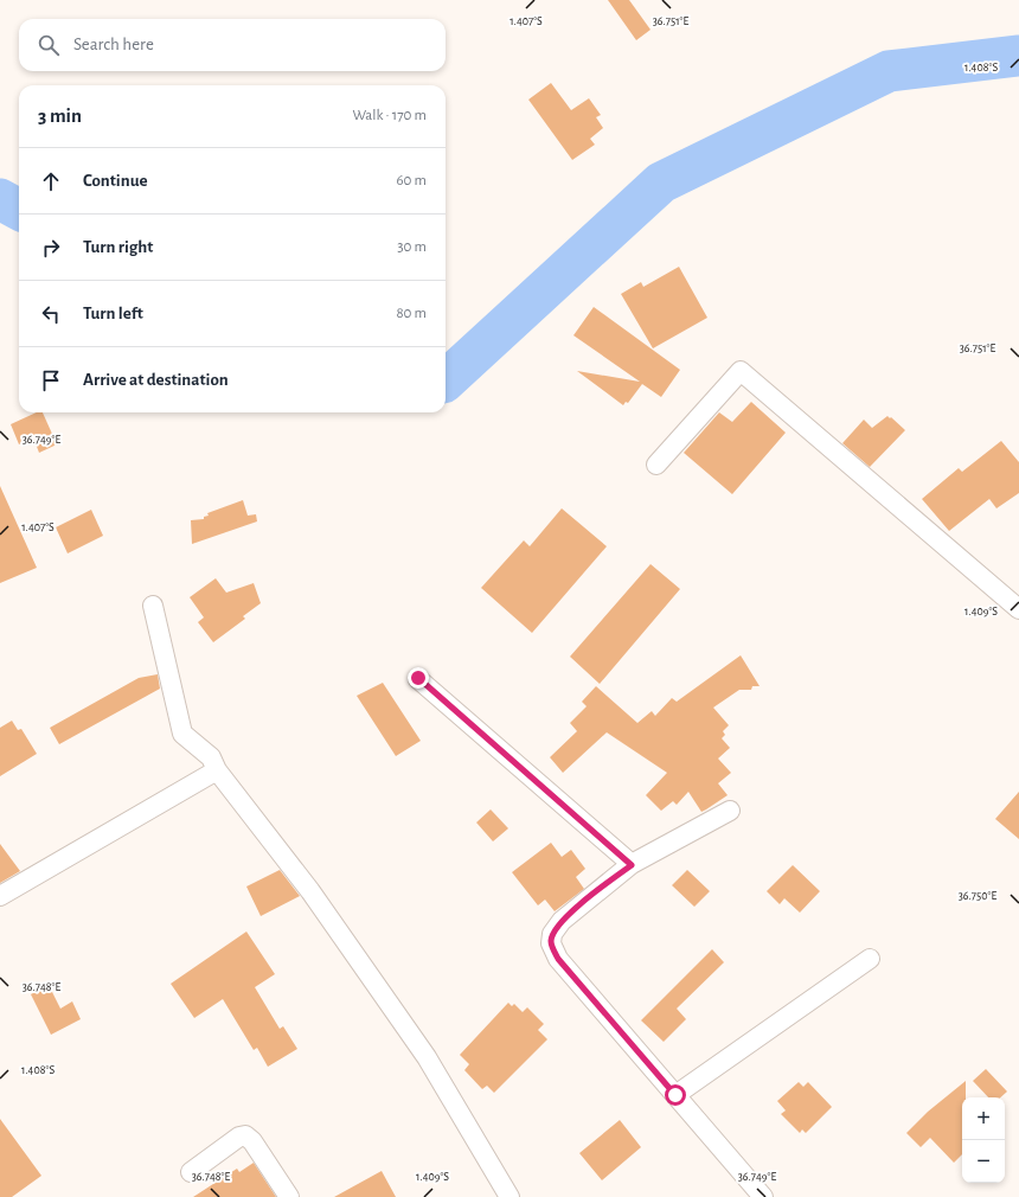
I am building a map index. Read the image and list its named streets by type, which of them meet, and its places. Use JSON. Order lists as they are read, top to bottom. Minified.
{"page":{"search":"Search here","heading":["3 min","Walk · 170 m"],"list":[["Continue","60 m"],["Turn right","30 m"],["Turn left","80 m"],"Arrive at destination"],"map_buttons":["+","−"]},"coordinates":["36.751°E","1.407°S","1.408°S","36.749°E","1.409°S","36.750°E","36.748°E"]}
